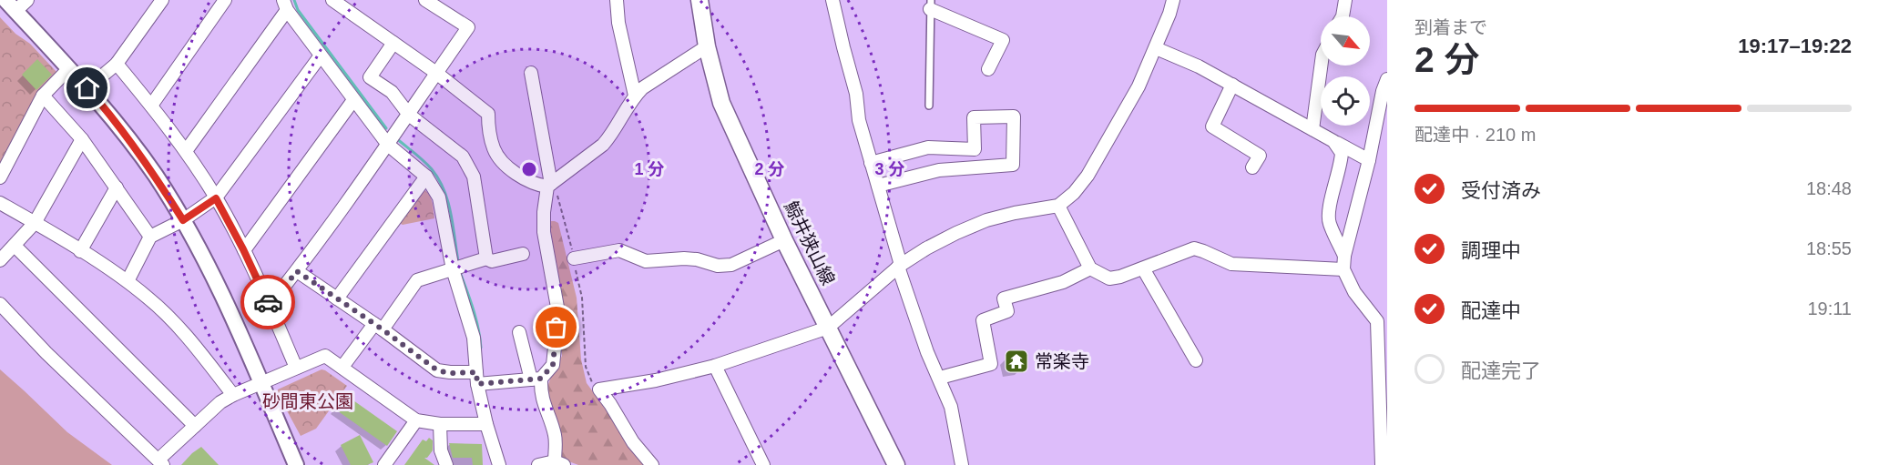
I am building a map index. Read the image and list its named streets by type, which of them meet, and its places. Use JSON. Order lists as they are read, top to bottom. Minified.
{"streets":{"main road":["鯨井狭山線"]},"parks":["砂間東公園"],"places":{"temple":["常楽寺"]},"north":"bottom right","page":{"heading":["2 分","到着まで","19:17–19:22"],"bar":"配達中 · 210 m","list":[["受付済み","18:48"],["調理中","18:55"],["配達中","19:11"],"配達完了"]},"rings":["1 分","2 分","3 分"]}
